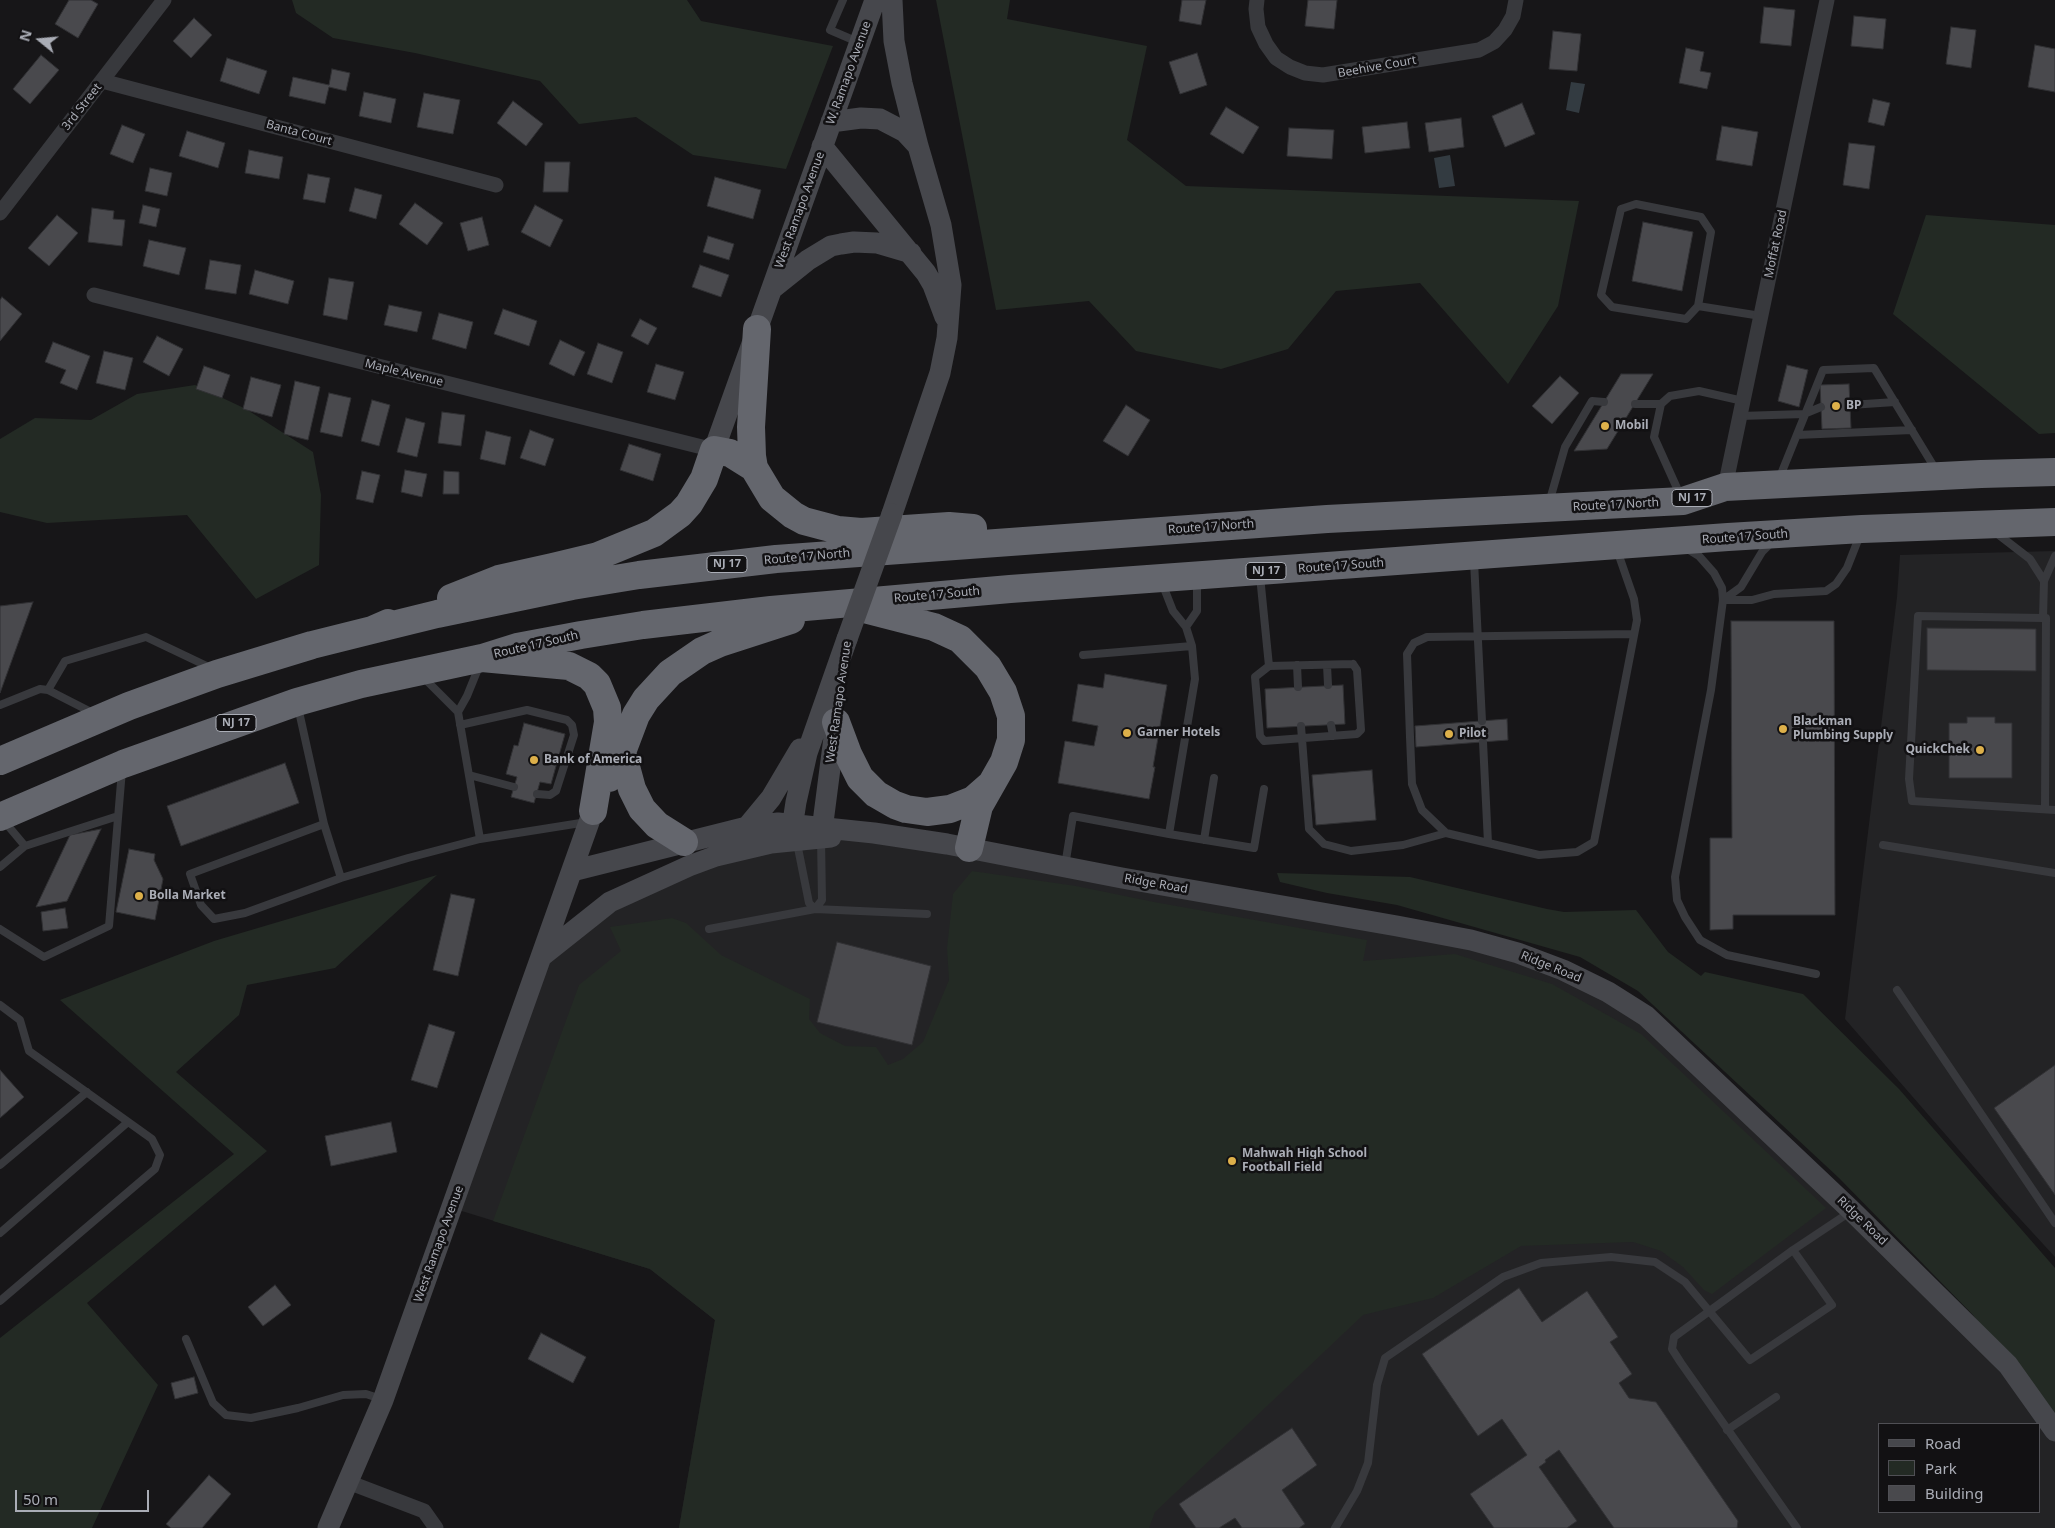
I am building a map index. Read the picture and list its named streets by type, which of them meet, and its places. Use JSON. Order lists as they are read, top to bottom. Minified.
{"streets":{"highway":["NJ 17","Route 17 North","Route 17 South"],"street":["Beehive Court","W. Ramapo Avenue","3rd Street","Banta Court","West Ramapo Avenue","Moffat Road","Maple Avenue","Ridge Road"]},"crossings":[["W. Ramapo Avenue","West Ramapo Avenue"],["3rd Street","Banta Court"],["West Ramapo Avenue","Maple Avenue"],["West Ramapo Avenue","NJ 17"],["West Ramapo Avenue","Route 17 South"],["West Ramapo Avenue","Ridge Road"],["Moffat Road","Route 17 North"],["NJ 17","Route 17 North"],["NJ 17","Route 17 South"]],"places":["BP","Mobil","Blackman Plumbing Supply","Garner Hotels","Pilot","QuickChek","Bank of America","Bolla Market","Mahwah High School Football Field"],"legend":["Road","Park","Building"],"scale_bar":"50 m","north":"left"}
